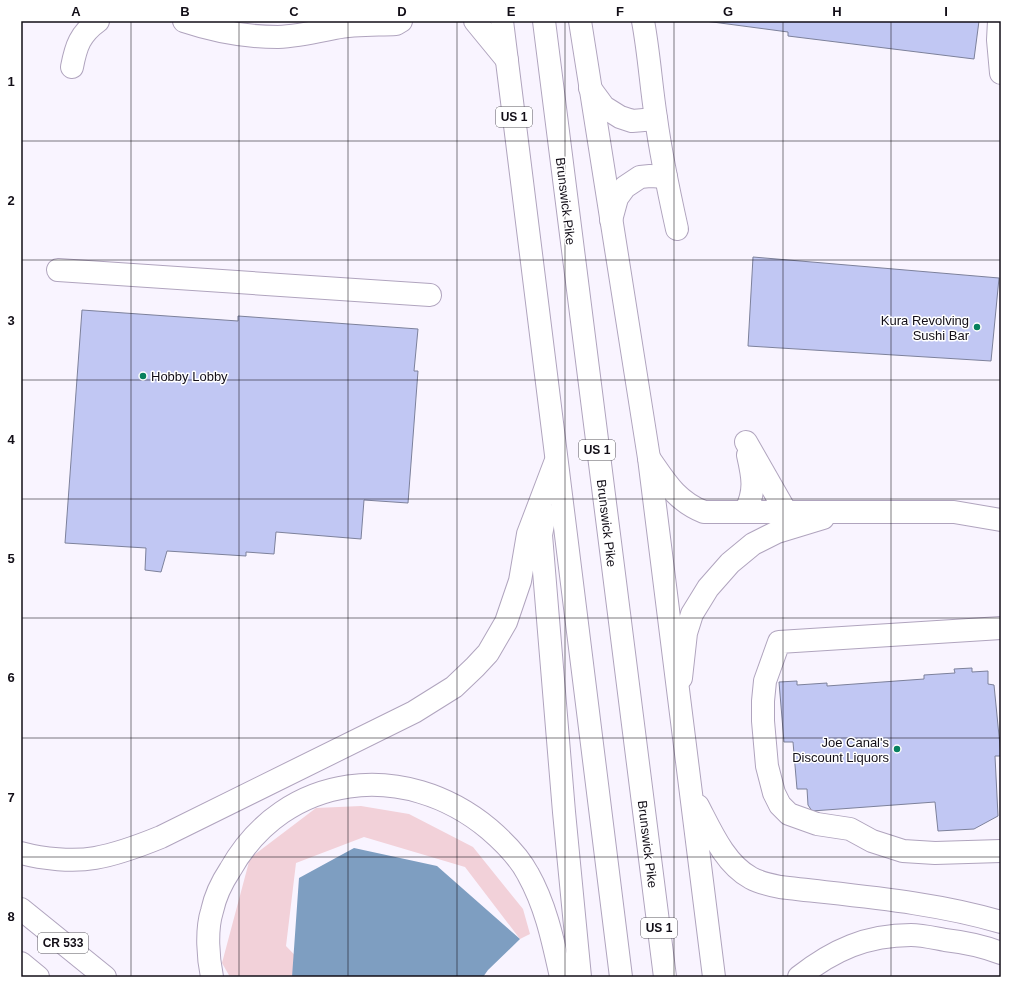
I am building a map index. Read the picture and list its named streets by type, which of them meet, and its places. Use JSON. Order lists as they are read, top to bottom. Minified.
{"streets":{"main road":["US 1","Brunswick Pike","CR 533"]},"places":["Kura Revolving Sushi Bar","Hobby Lobby","Joe Canal's Discount Liquors"],"grid":{"columns":["A","B","C","D","E","F","G","H","I"],"rows":["1","2","3","4","5","6","7","8"]}}
